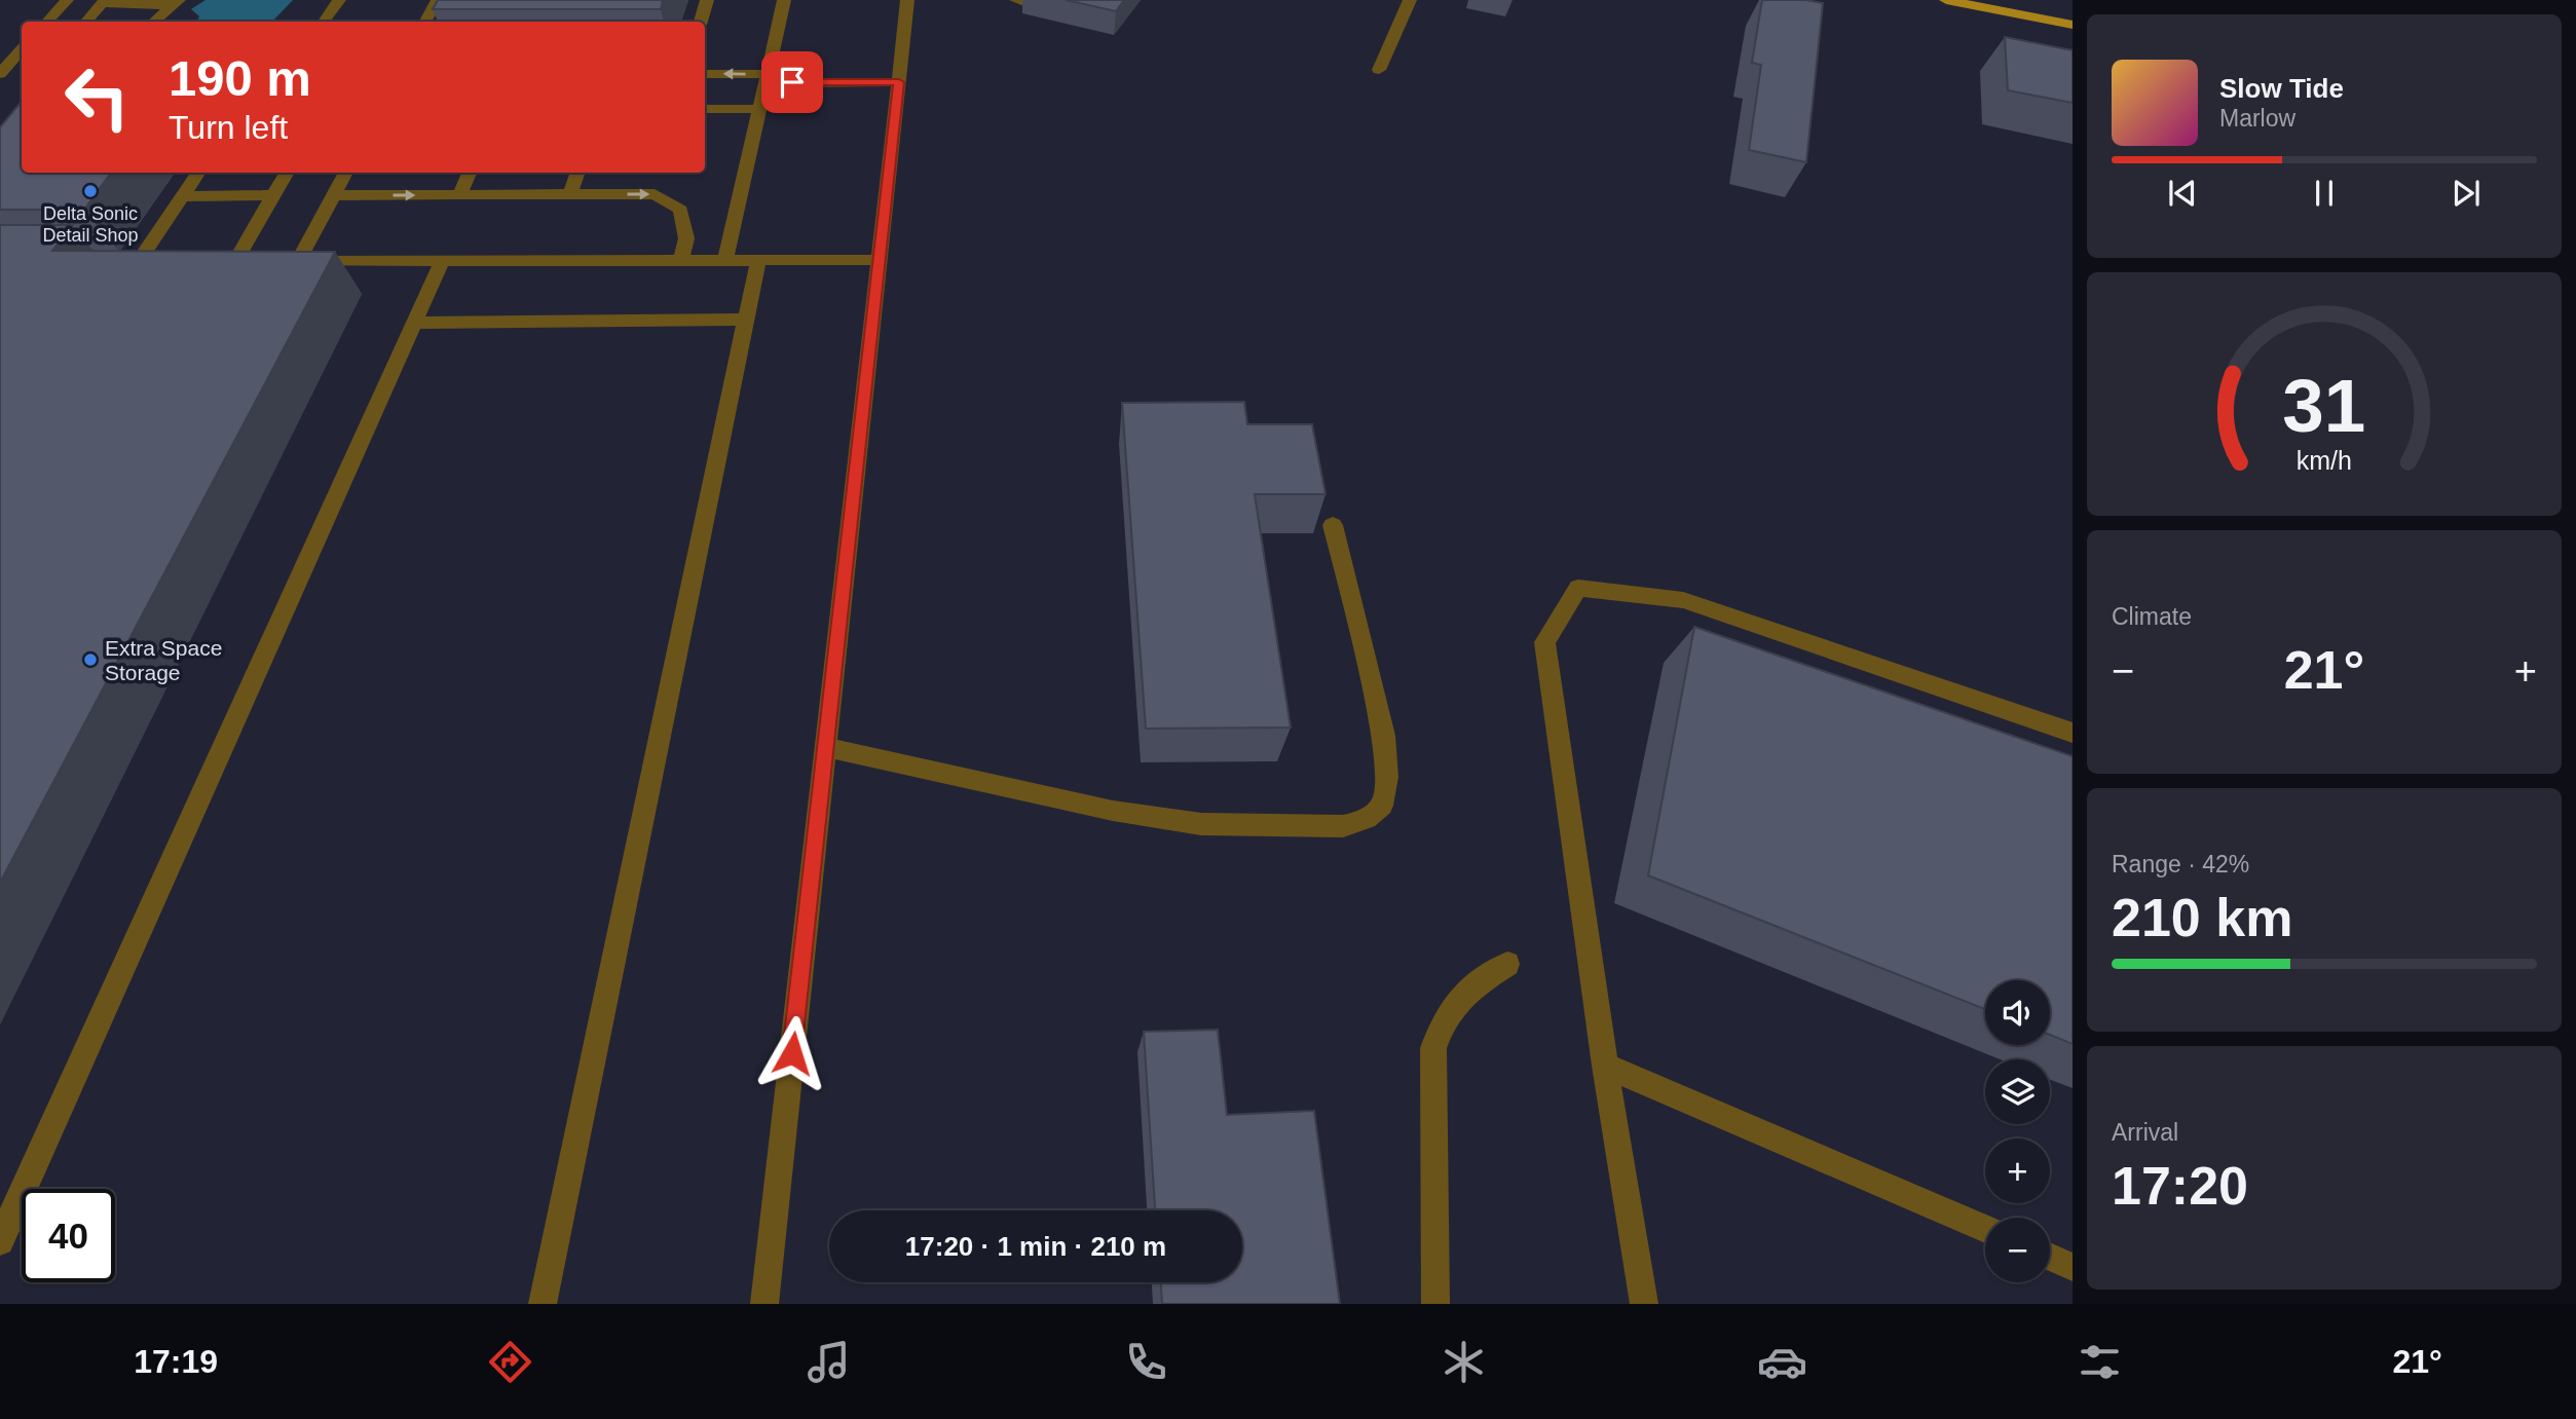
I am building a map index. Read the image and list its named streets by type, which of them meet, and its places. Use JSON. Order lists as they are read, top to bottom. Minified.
{"places":["Delta Sonic Detail Shop","Extra Space Storage"],"page":{"turn":["190 m","Turn left"],"song":["Slow Tide","Marlow"],"tile":["Climate",["Range · 42%","210 km"],["Arrival","17:20"]],"heat":["−","21°","+"],"map_buttons":["+","−"],"limit":"40","trip":"17:20 · 1 min · 210 m","tabs":["17:19","21°"],"gauge":["31","km/h"]}}
